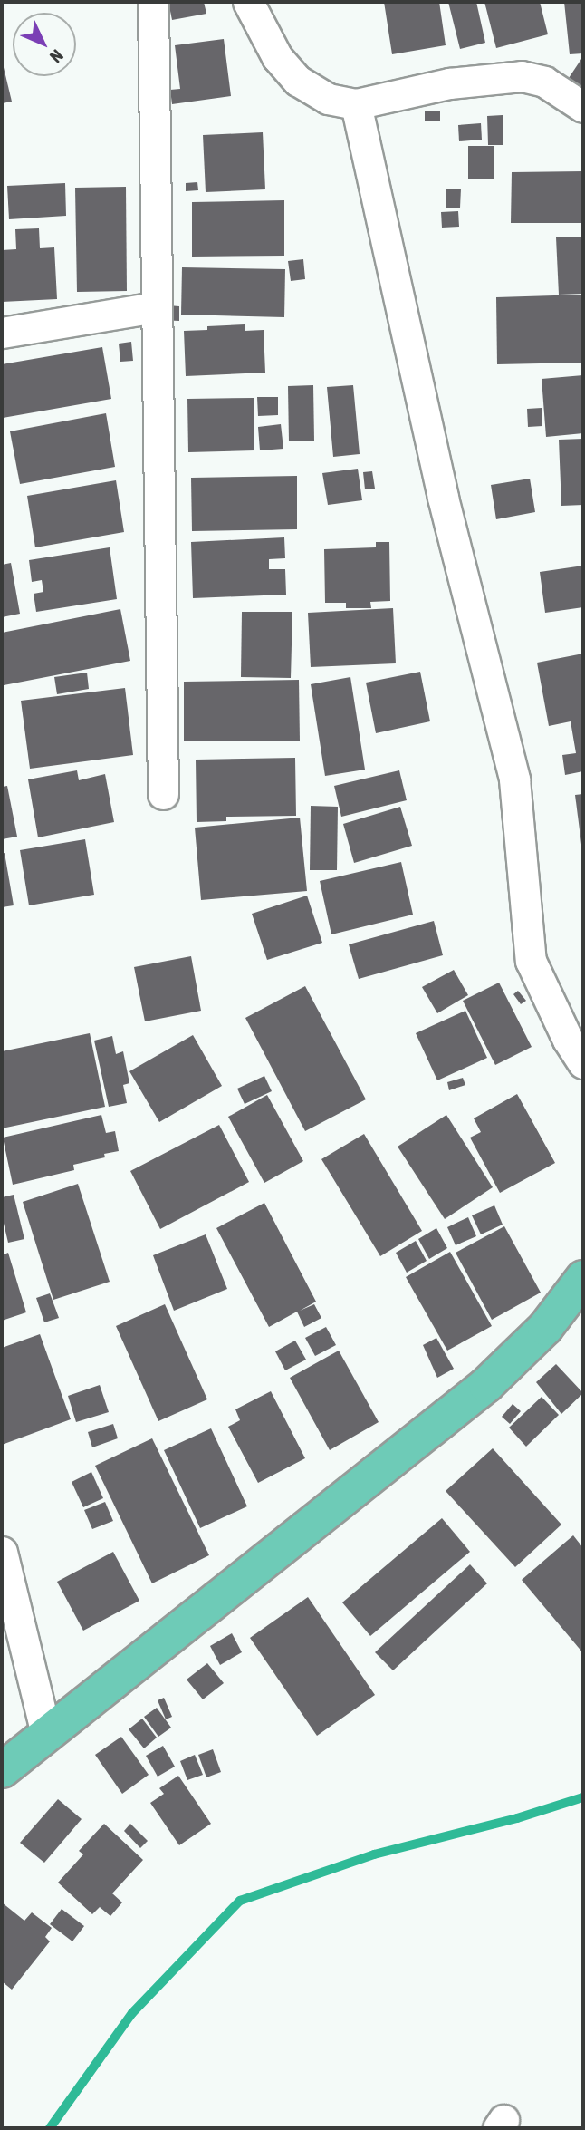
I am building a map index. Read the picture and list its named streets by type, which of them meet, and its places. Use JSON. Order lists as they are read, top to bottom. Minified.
{"north":"bottom right"}
